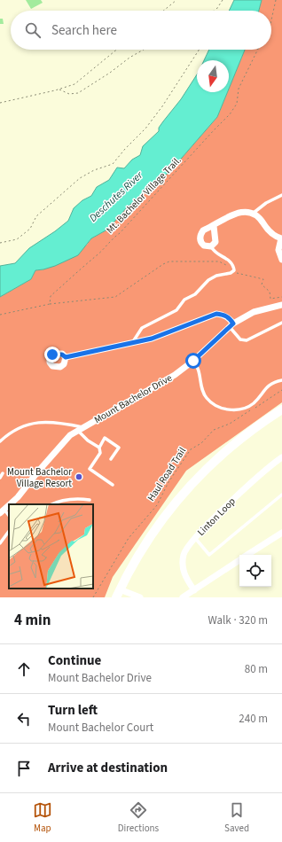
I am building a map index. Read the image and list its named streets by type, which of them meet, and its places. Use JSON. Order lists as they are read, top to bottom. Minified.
{"streets":{"street":["Mount Bachelor Drive","Linton Loop"],"path":["Mt. Bachelor Village Trail.","Haul Road Trail"]},"water":["Deschutes River"],"places":["Mount Bachelor Village Resort"],"north":"bottom","page":{"search":"Search here","heading":["4 min","Walk · 320 m"],"list":[["Continue","Mount Bachelor Drive","80 m"],["Turn left","Mount Bachelor Court","240 m"],"Arrive at destination"],"nav":["Map","Directions","Saved"]}}
